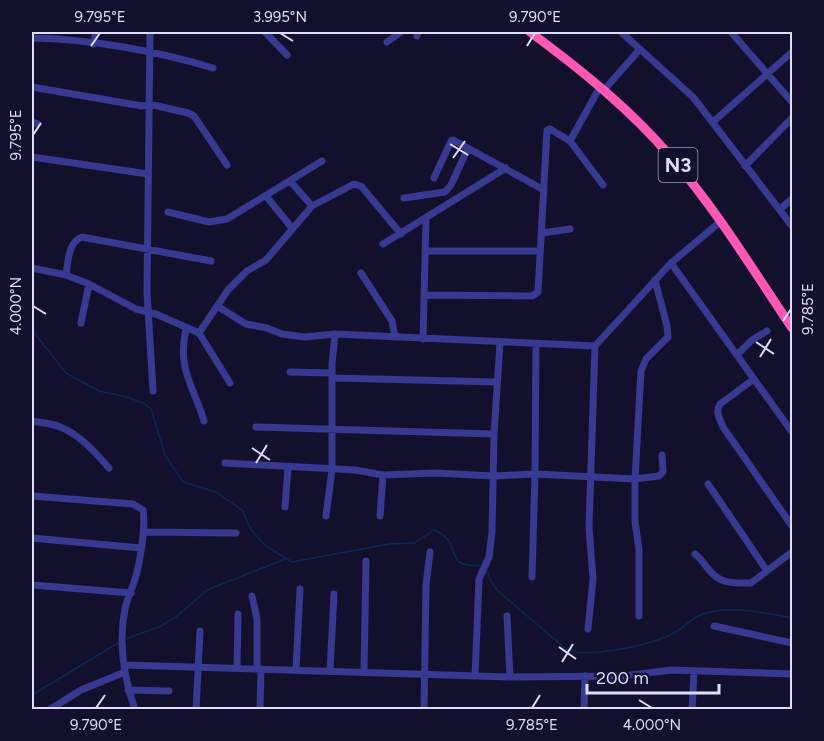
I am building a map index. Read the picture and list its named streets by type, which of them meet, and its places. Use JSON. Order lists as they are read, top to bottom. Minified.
{"streets":{"highway":["N3"]},"scale_bar":"200 m","coordinates":["9.795°E","3.995°N","9.790°E","4.000°N","9.785°E"]}
